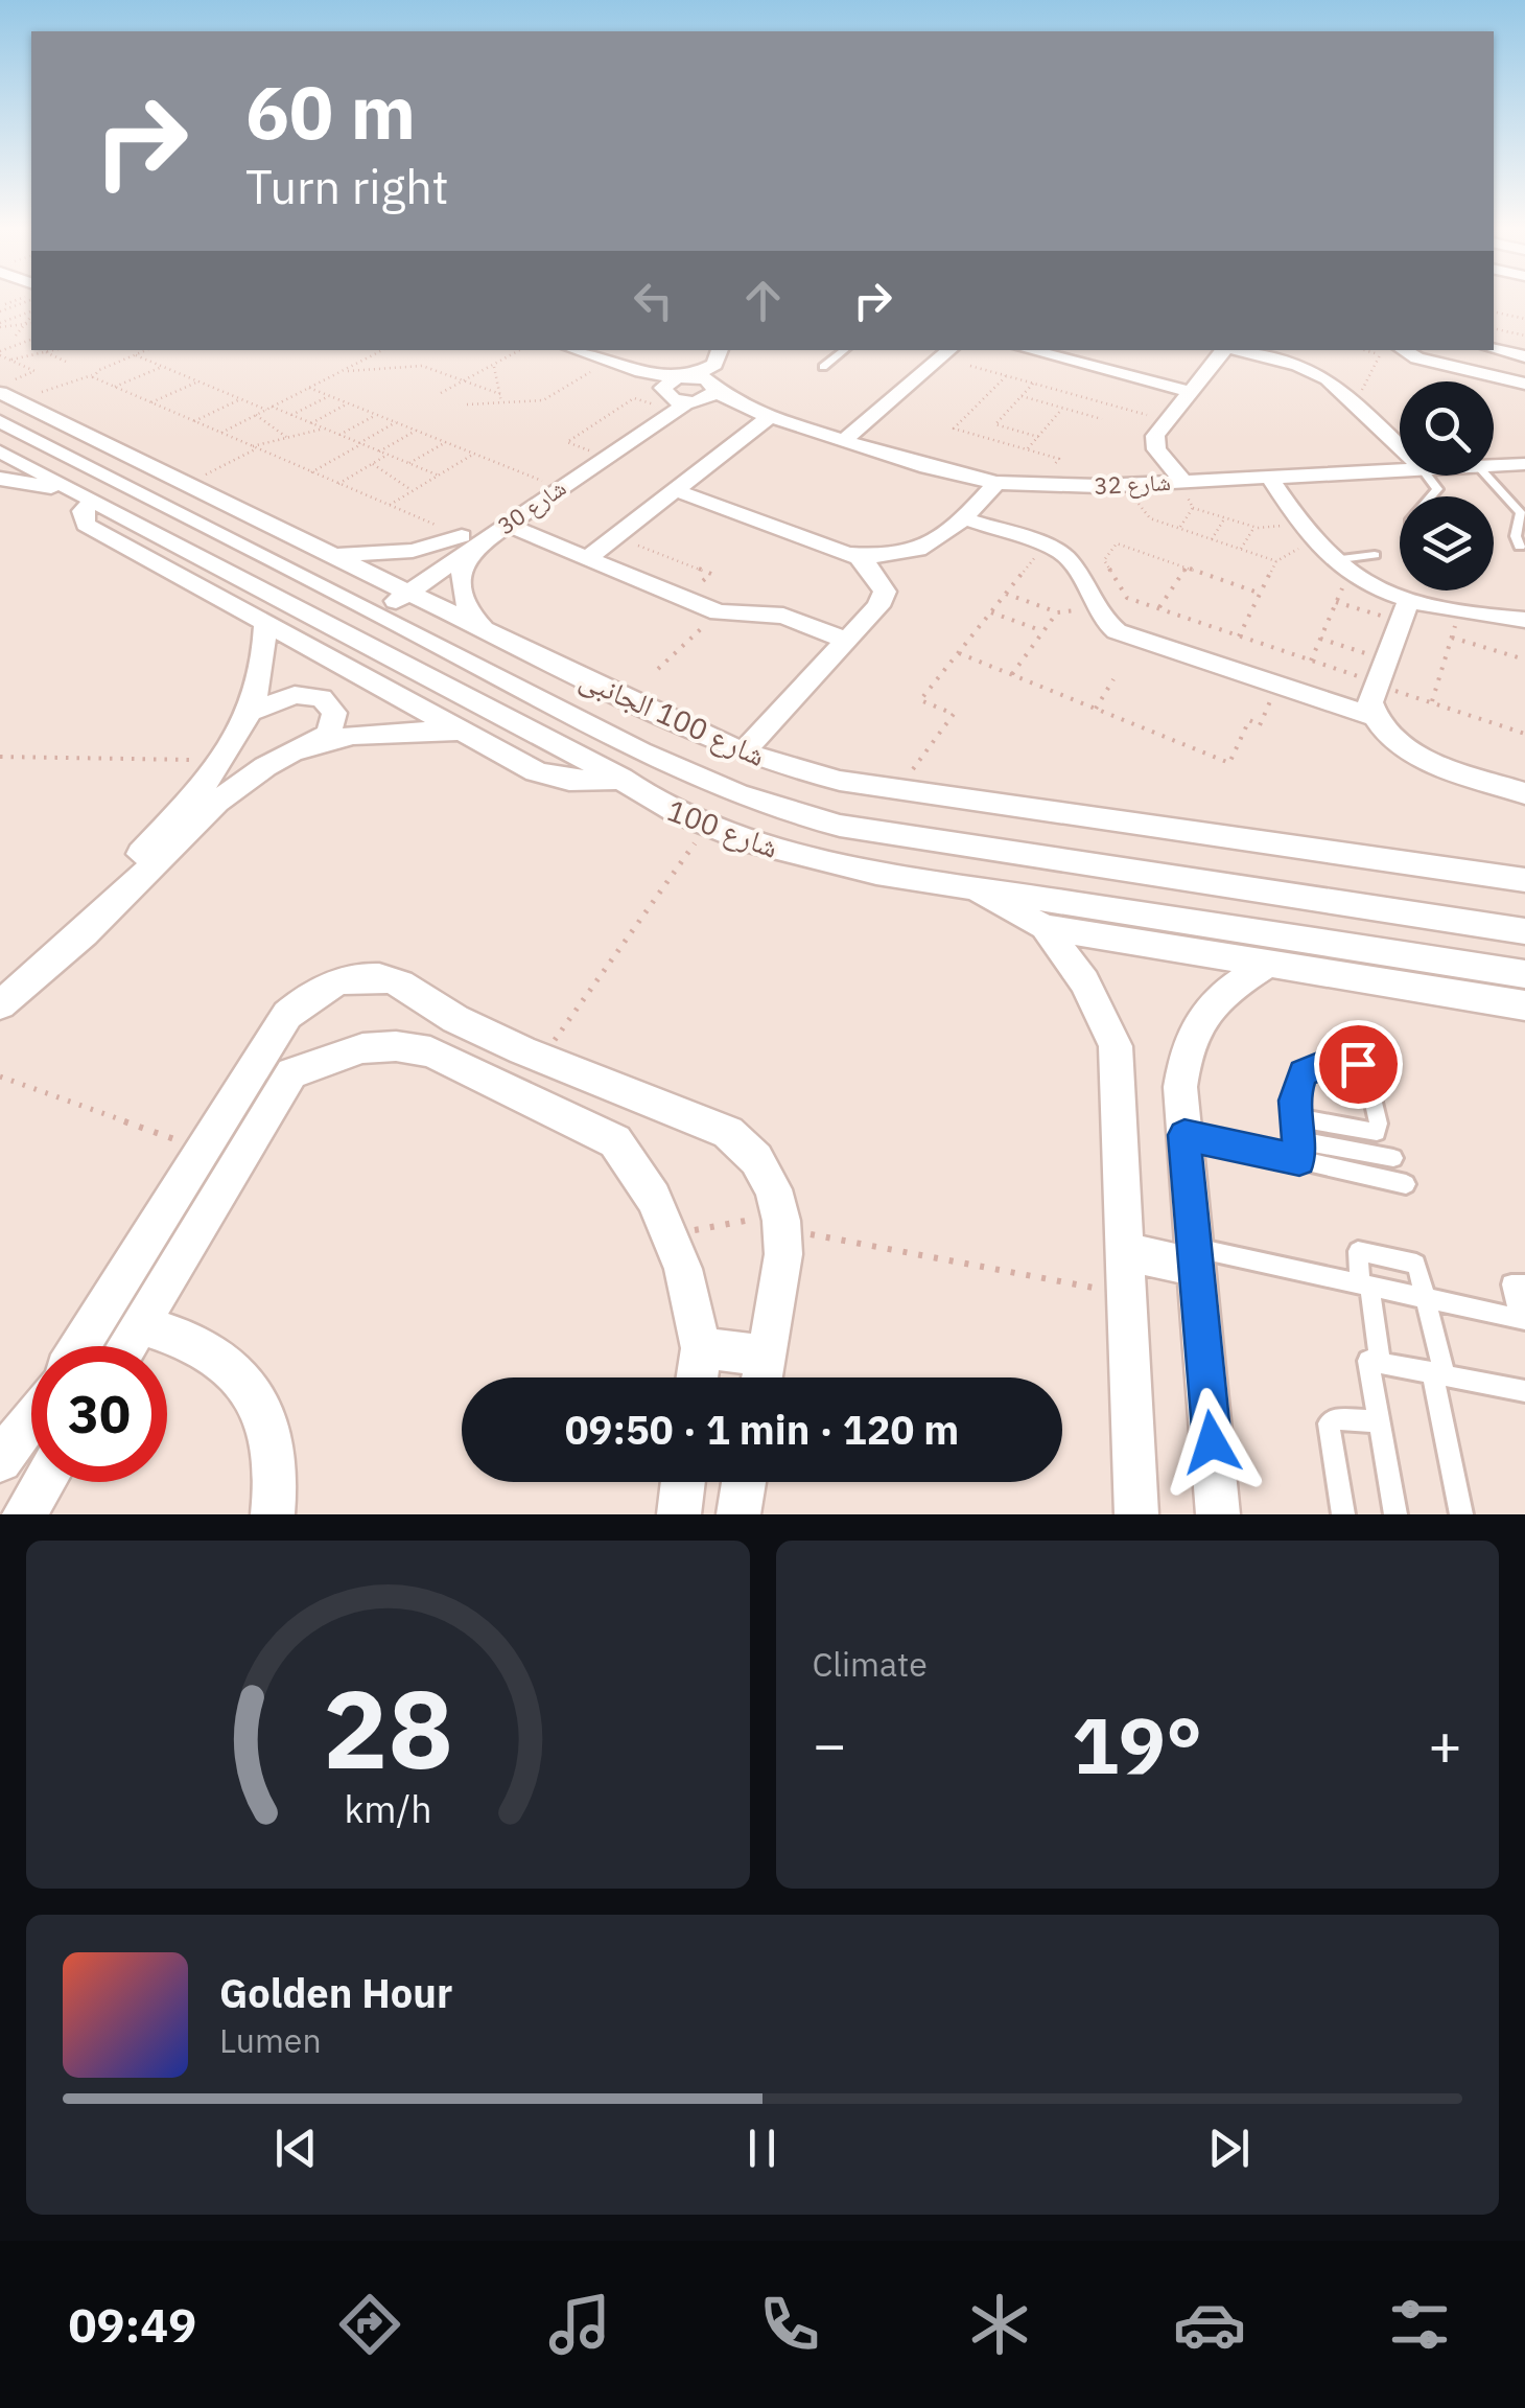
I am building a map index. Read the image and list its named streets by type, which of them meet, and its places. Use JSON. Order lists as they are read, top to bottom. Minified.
{"streets":{"street":["شارع 32","شارع 30","شارع 100 الجانبى","شارع 100"]},"crossings":[["شارع 32","شارع 30"],["شارع 30","شارع 100 الجانبى"],["شارع 30","شارع 100"],["شارع 100 الجانبى","شارع 100"]],"page":{"turn":["60 m","Turn right"],"limit":"30","trip":"09:50 · 1 min · 120 m","tile":"Climate","heat":["−","19°","+"],"song":["Golden Hour","Lumen"],"tabs":"09:49","gauge":["28","km/h"]}}
